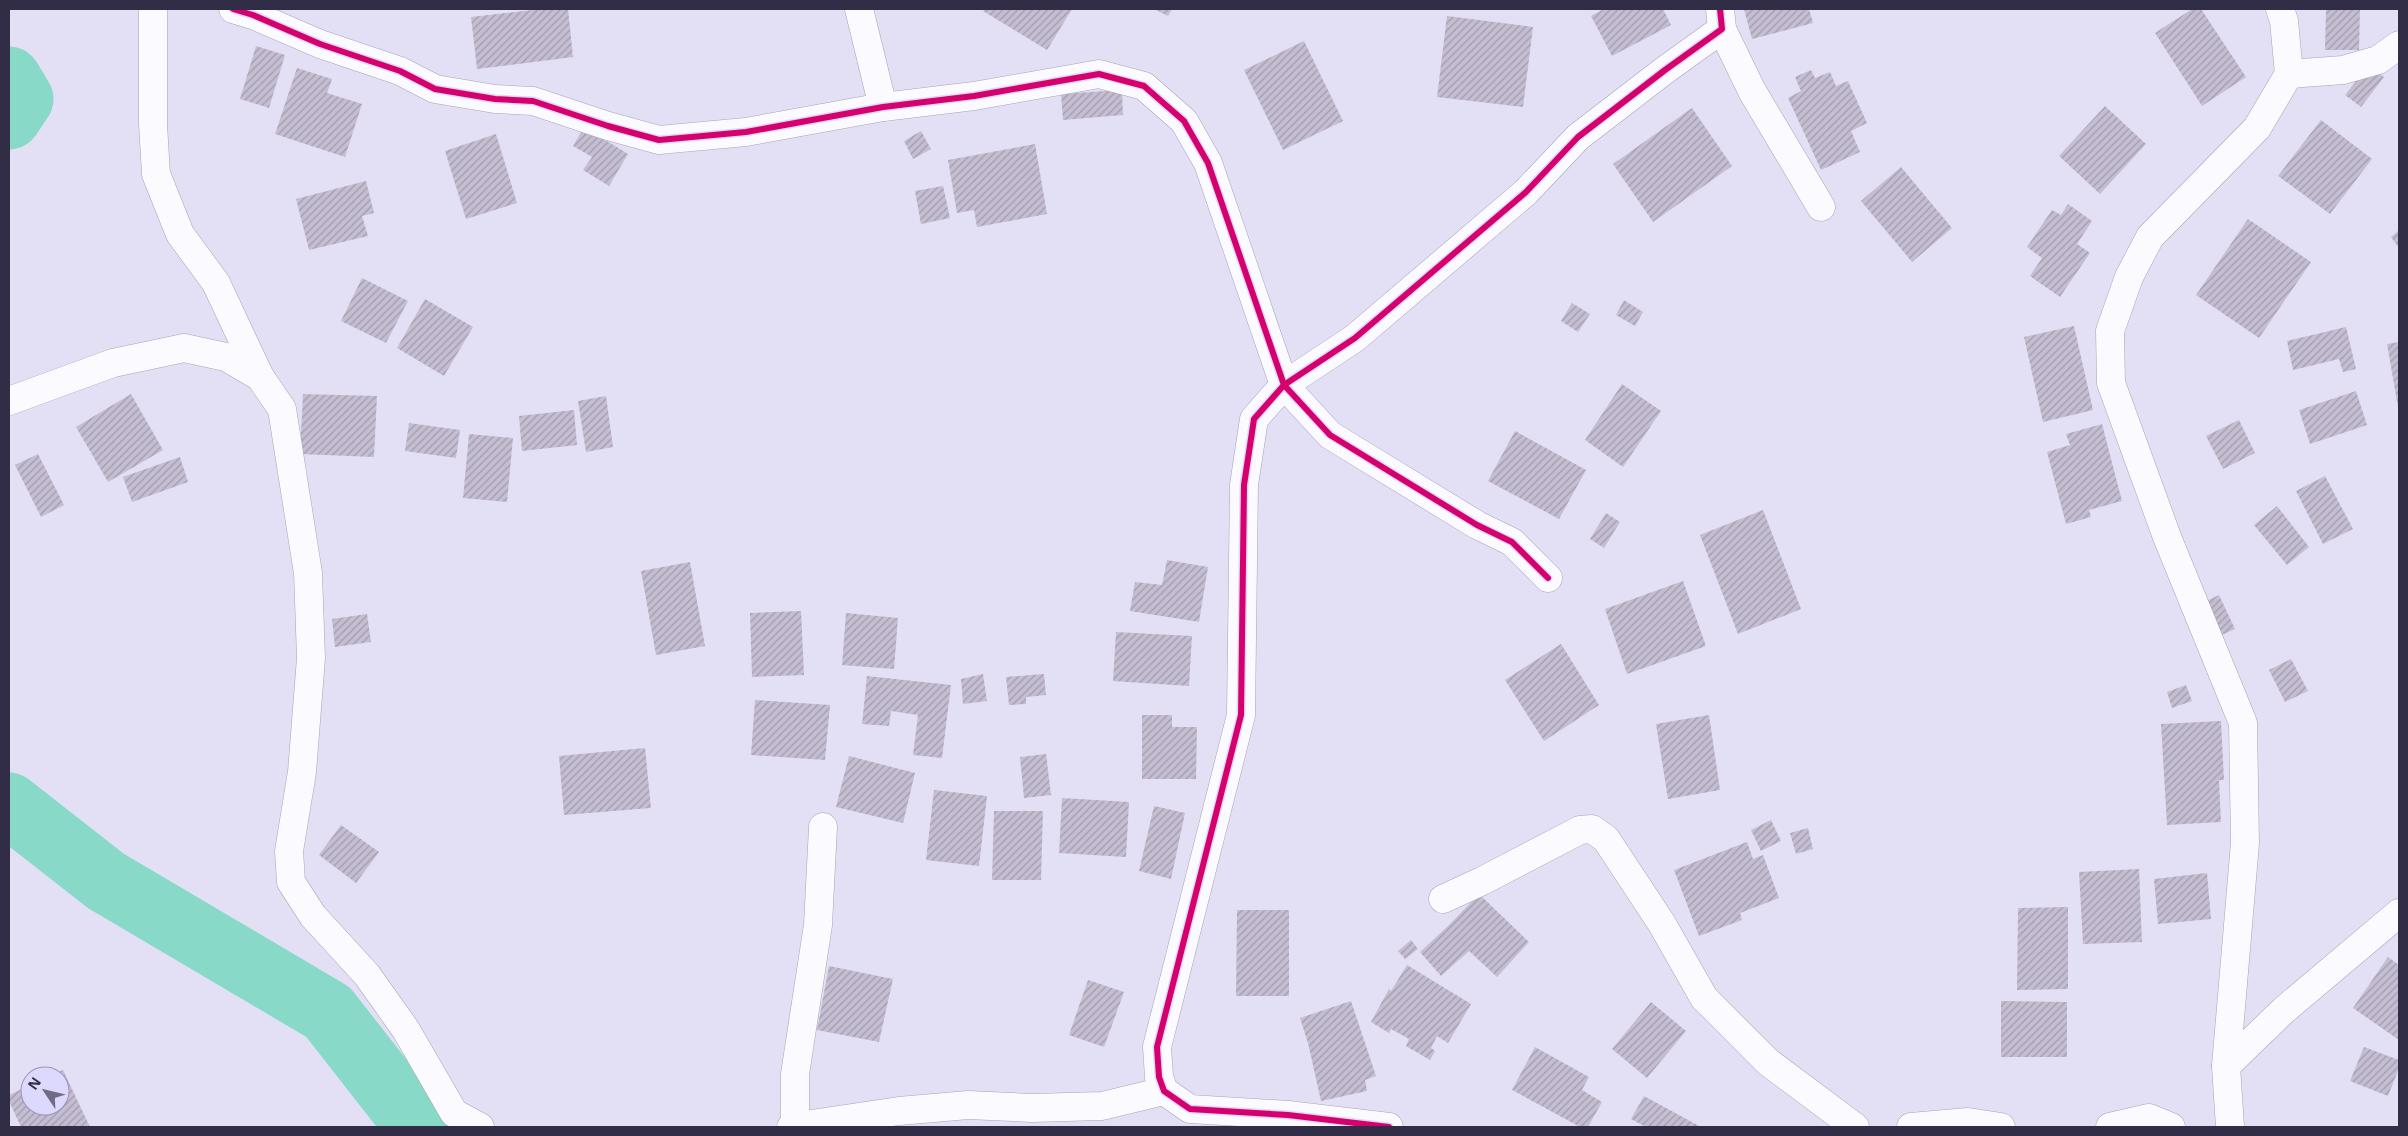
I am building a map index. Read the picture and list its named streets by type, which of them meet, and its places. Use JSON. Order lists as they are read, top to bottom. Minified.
{"north":"top left"}
